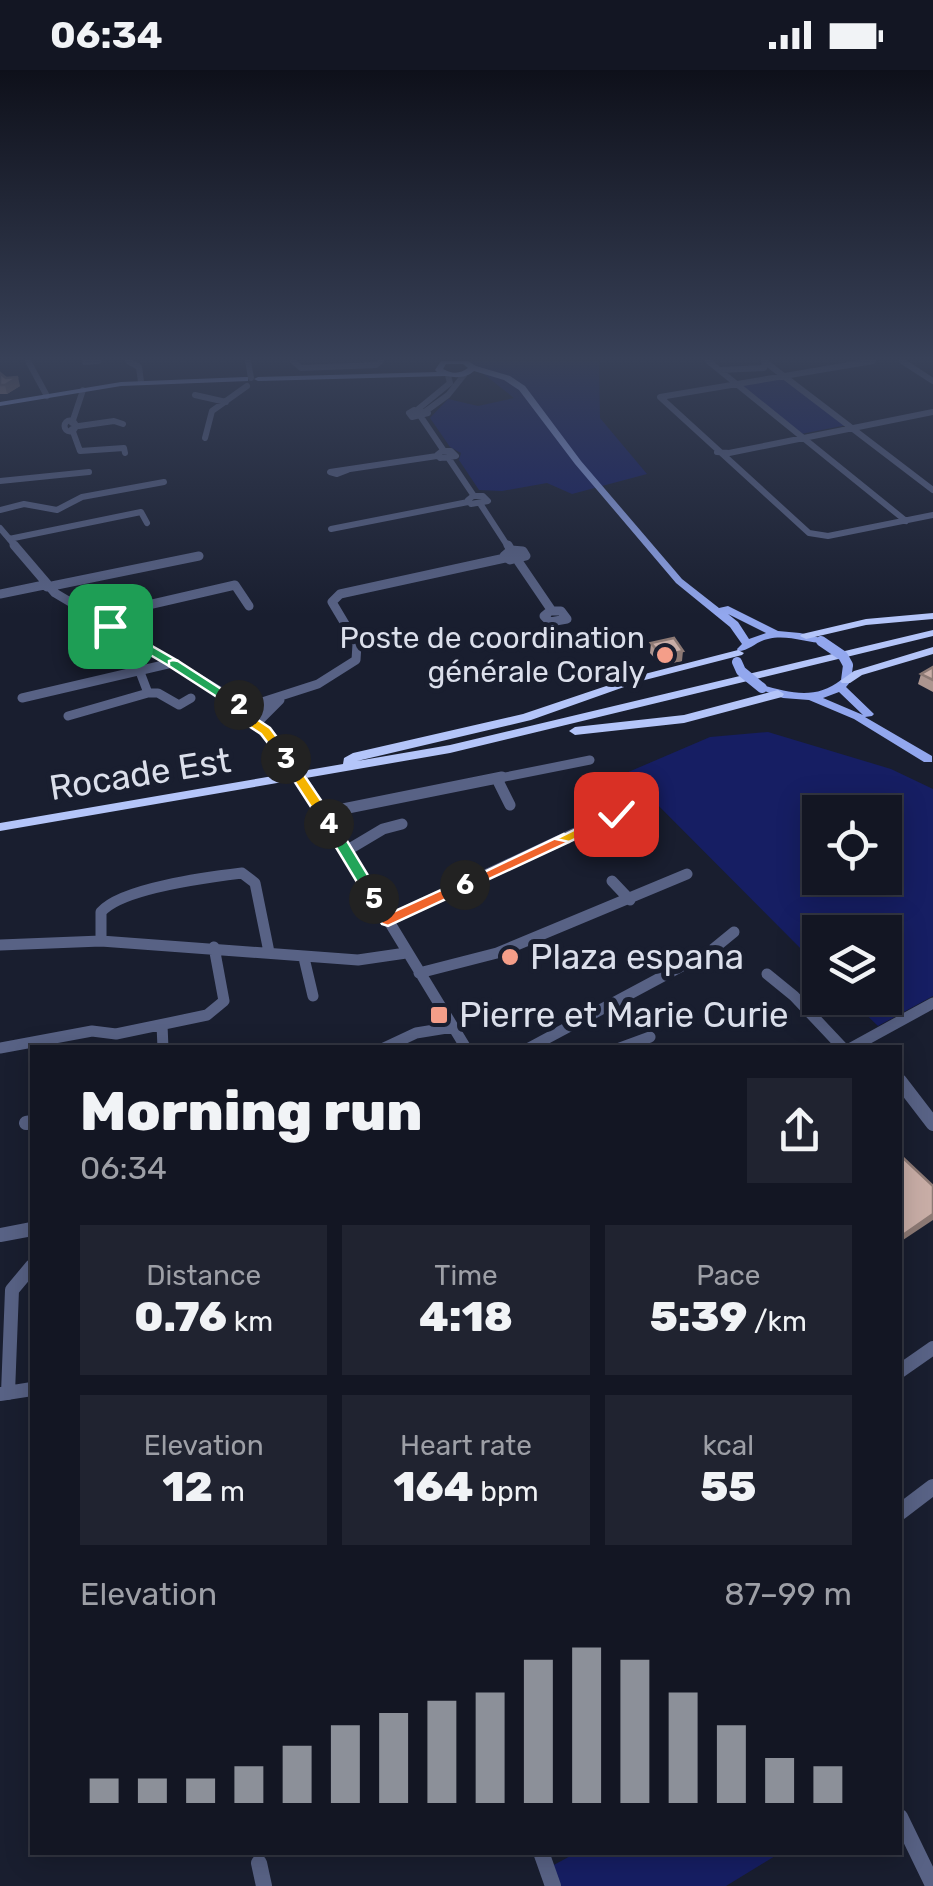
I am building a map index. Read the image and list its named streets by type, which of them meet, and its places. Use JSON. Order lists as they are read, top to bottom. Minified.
{"streets":{"highway":["Rocade Est"]},"places":{"other":["Poste de coordination générale Coraly","Plaza espana"],"transit":["Pierre et Marie Curie"]},"page":{"status":"06:34","pins":["2","3","4","6","5"],"heading":["Morning run","06:34"],"stats":[["Distance","0.76 km"],["Time","4:18"],["Pace","5:39 /km"],["Elevation","12 m"],["Heart rate","164 bpm"],["kcal","55"]],"chart":["Elevation","87–99 m"]}}
